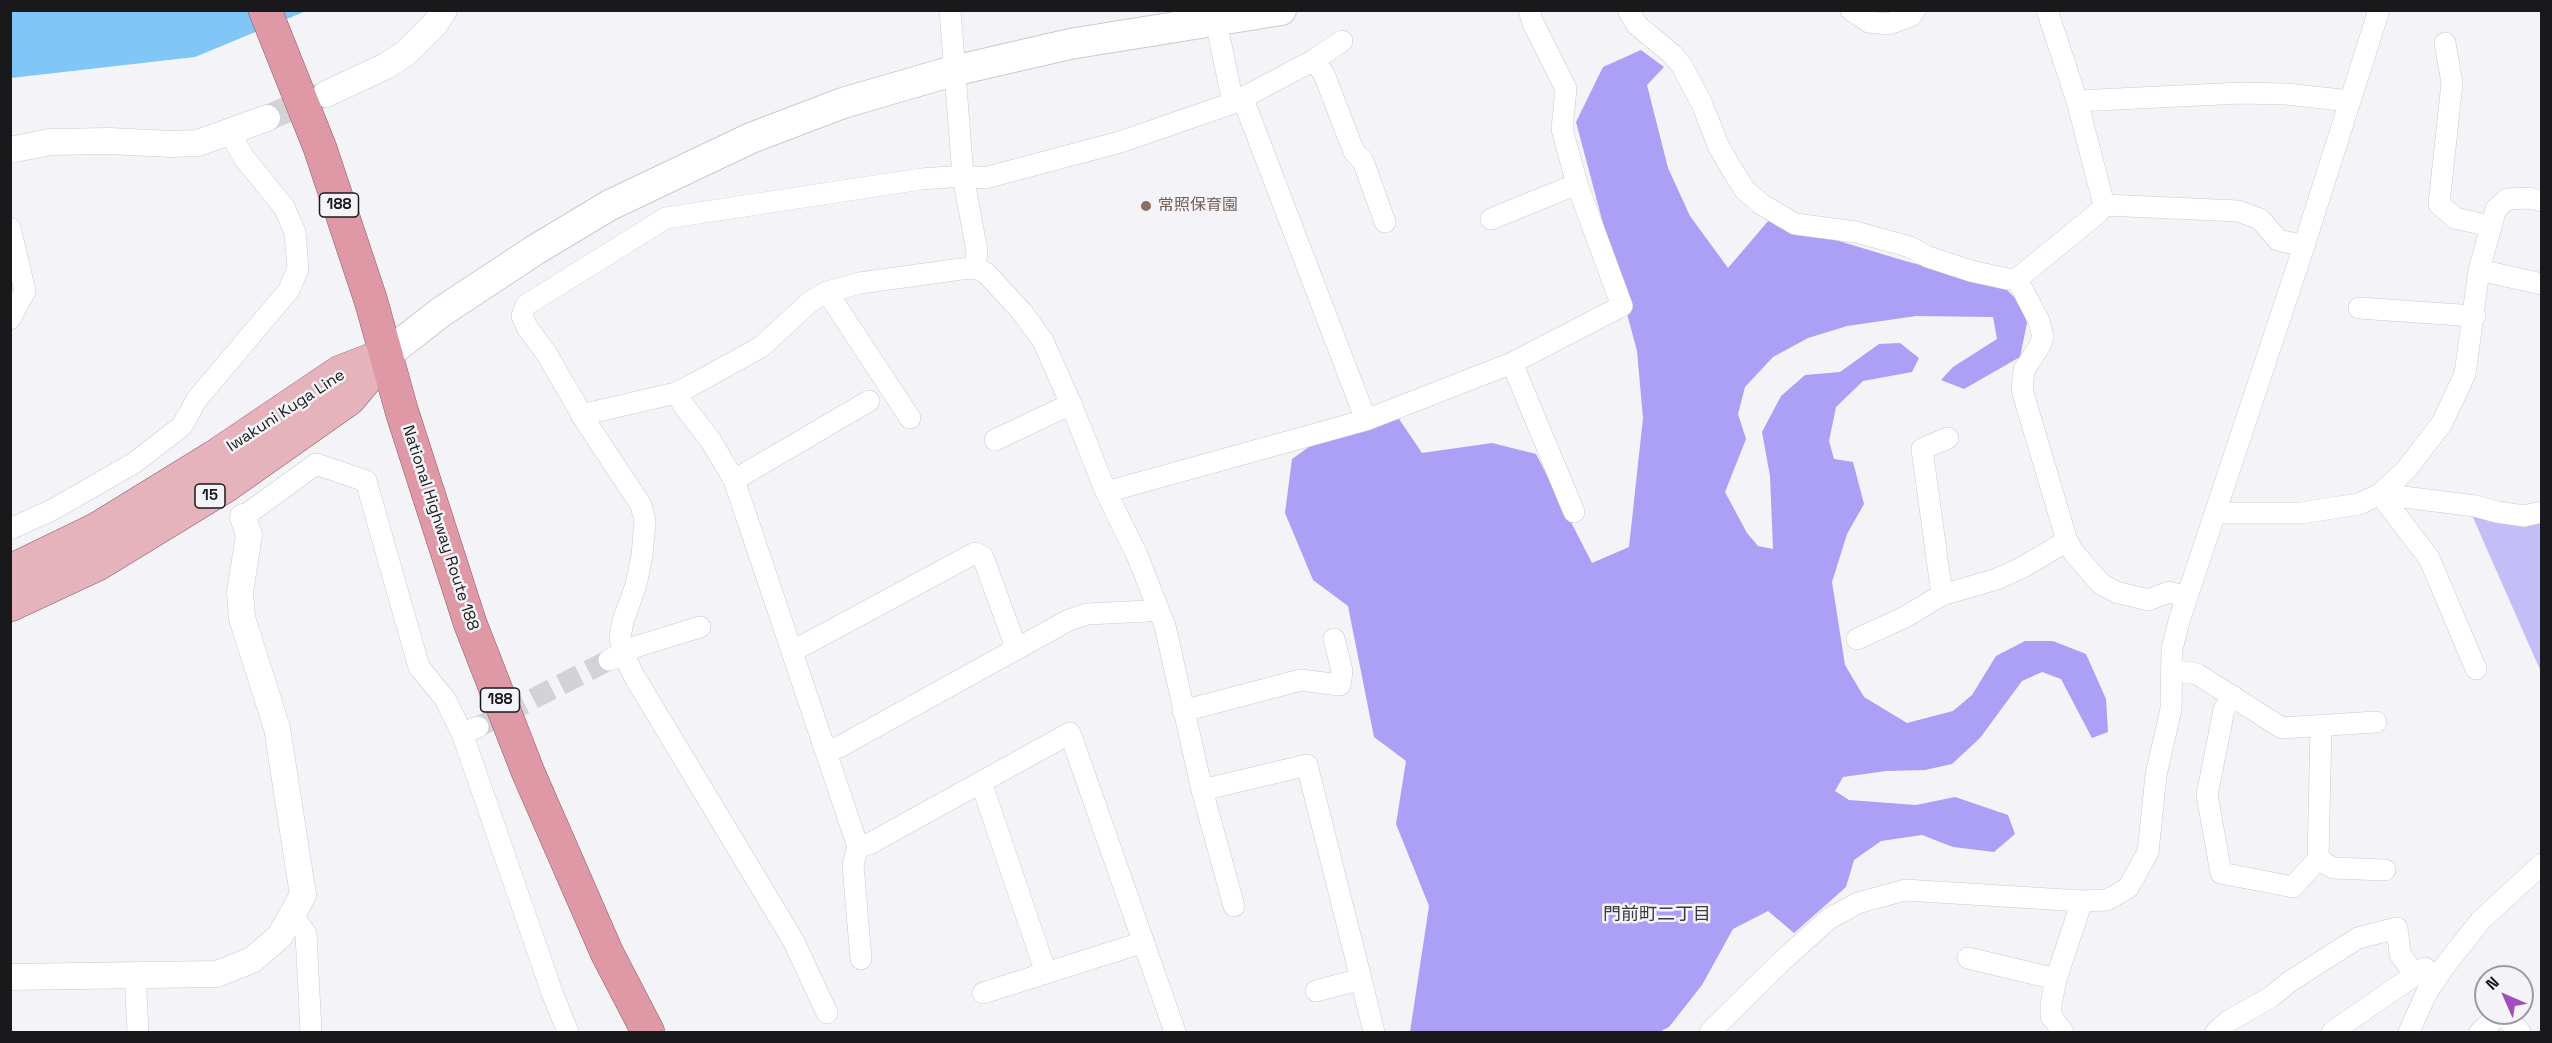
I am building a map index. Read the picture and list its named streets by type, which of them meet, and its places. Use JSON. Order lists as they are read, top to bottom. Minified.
{"streets":{"highway":["188","National Highway Route 188"],"main road":["Iwakuni Kuga Line","15"]},"crossings":[["Iwakuni Kuga Line","National Highway Route 188"]],"districts":["門前町二丁目"],"places":["常照保育園"],"north":"top left"}
